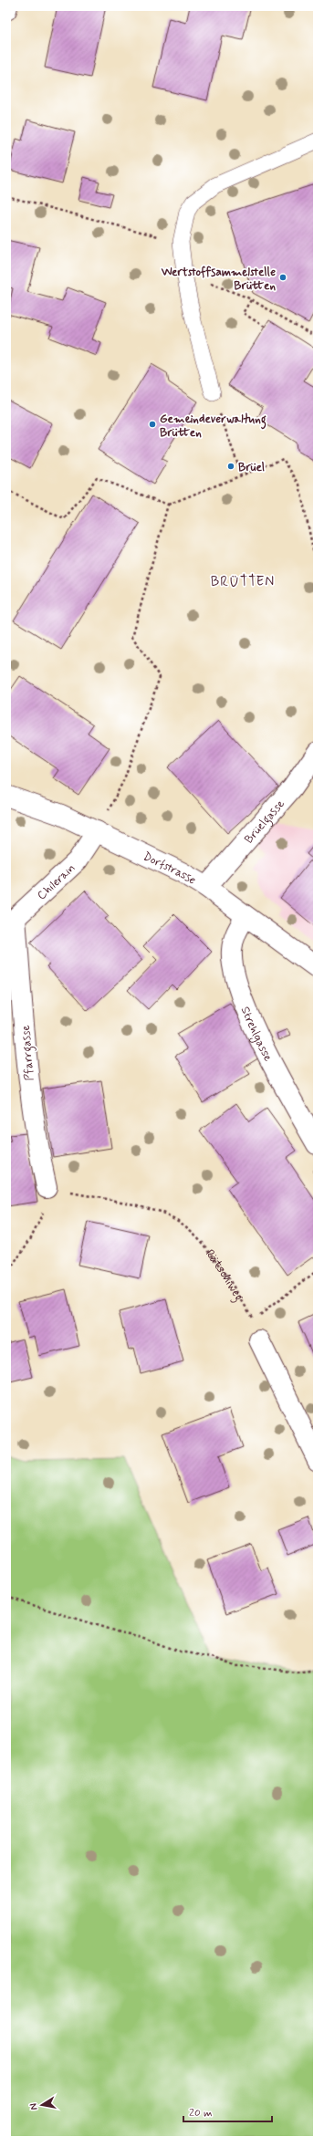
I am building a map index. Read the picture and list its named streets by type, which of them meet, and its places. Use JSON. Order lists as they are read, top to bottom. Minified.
{"streets":{"street":["Brüelgasse","Dorfstrasse","Chilerain","Strehlgasse","Pfarrgasse"],"path":["Rätschiweg"]},"crossings":[["Brüelgasse","Dorfstrasse"],["Dorfstrasse","Chilerain"],["Dorfstrasse","Strehlgasse"],["Chilerain","Pfarrgasse"],["Pfarrgasse","Rätschiweg"]],"districts":["BRÜTTEN"],"places":["Wertstoffsammelstelle Brütten","Gemeindeverwaltung Brütten","Brüel"],"scale_bar":"20 m","north":"left"}
